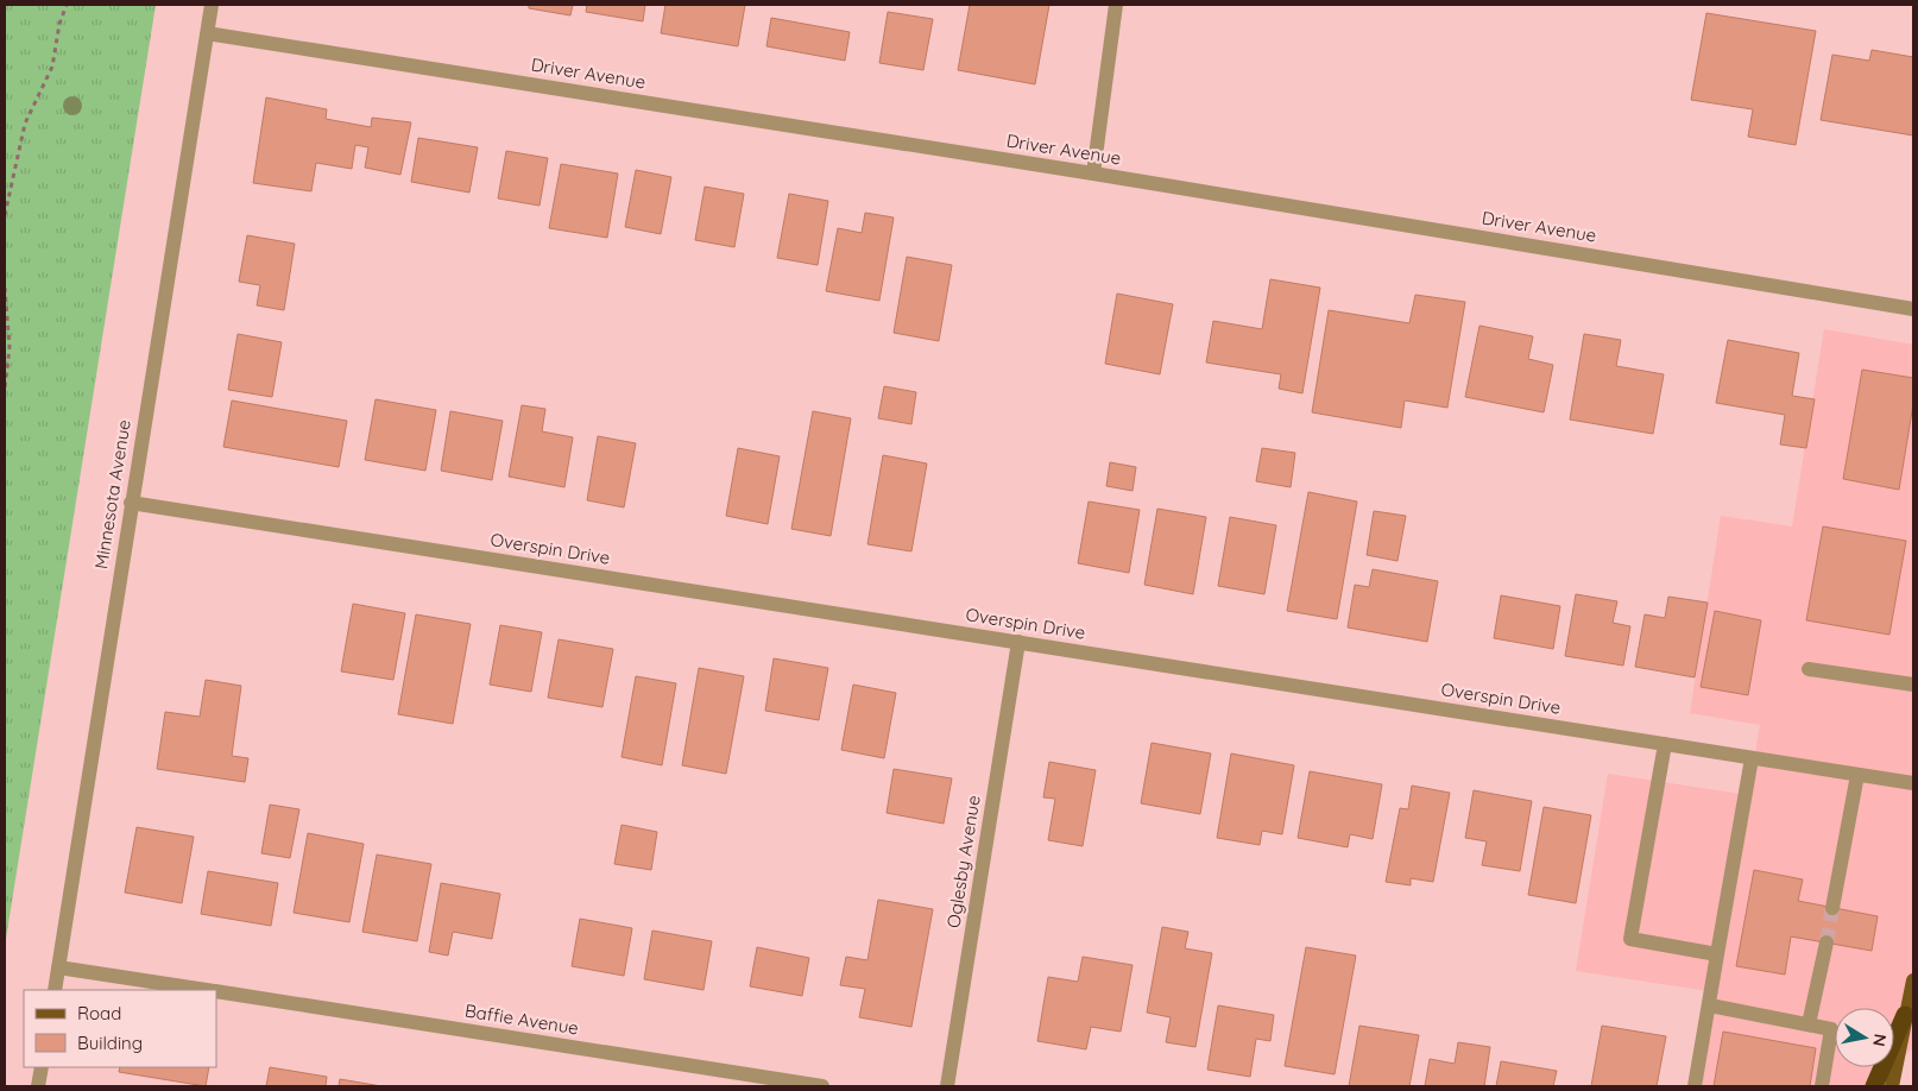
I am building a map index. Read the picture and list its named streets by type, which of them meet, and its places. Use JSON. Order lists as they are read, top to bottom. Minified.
{"streets":{"street":["Driver Avenue","Minnesota Avenue","Overspin Drive","Oglesby Avenue","Baffie Avenue"]},"crossings":[["Driver Avenue","Minnesota Avenue"],["Minnesota Avenue","Overspin Drive"],["Minnesota Avenue","Baffie Avenue"],["Overspin Drive","Oglesby Avenue"]],"legend":["Road","Building"],"north":"right"}
